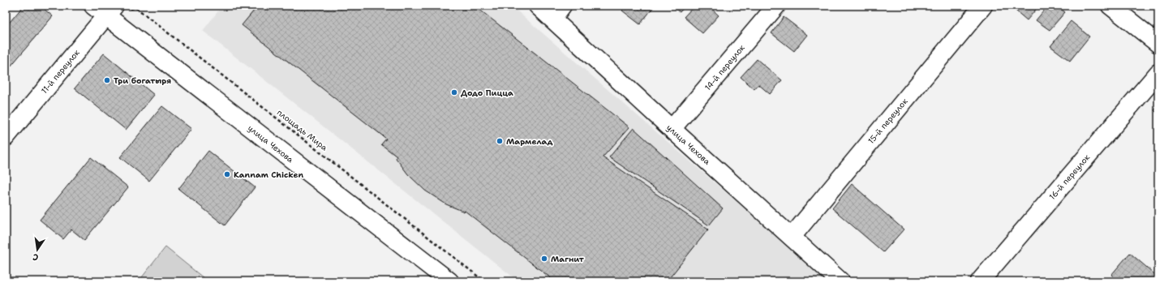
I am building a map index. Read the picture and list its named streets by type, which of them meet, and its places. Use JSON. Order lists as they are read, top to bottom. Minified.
{"streets":{"street":["14-й переулок","11-й переулок","15-й переулок","улица Чехова","16-й переулок"],"path":["площадь Мира"]},"crossings":[["14-й переулок","улица Чехова"],["11-й переулок","площадь Мира"],["11-й переулок","улица Чехова"],["15-й переулок","улица Чехова"],["площадь Мира","улица Чехова"]],"places":["Три богатыря","Додо Пицца","Мармелад","Kannam Chicken","Магнит"],"north":"bottom"}
